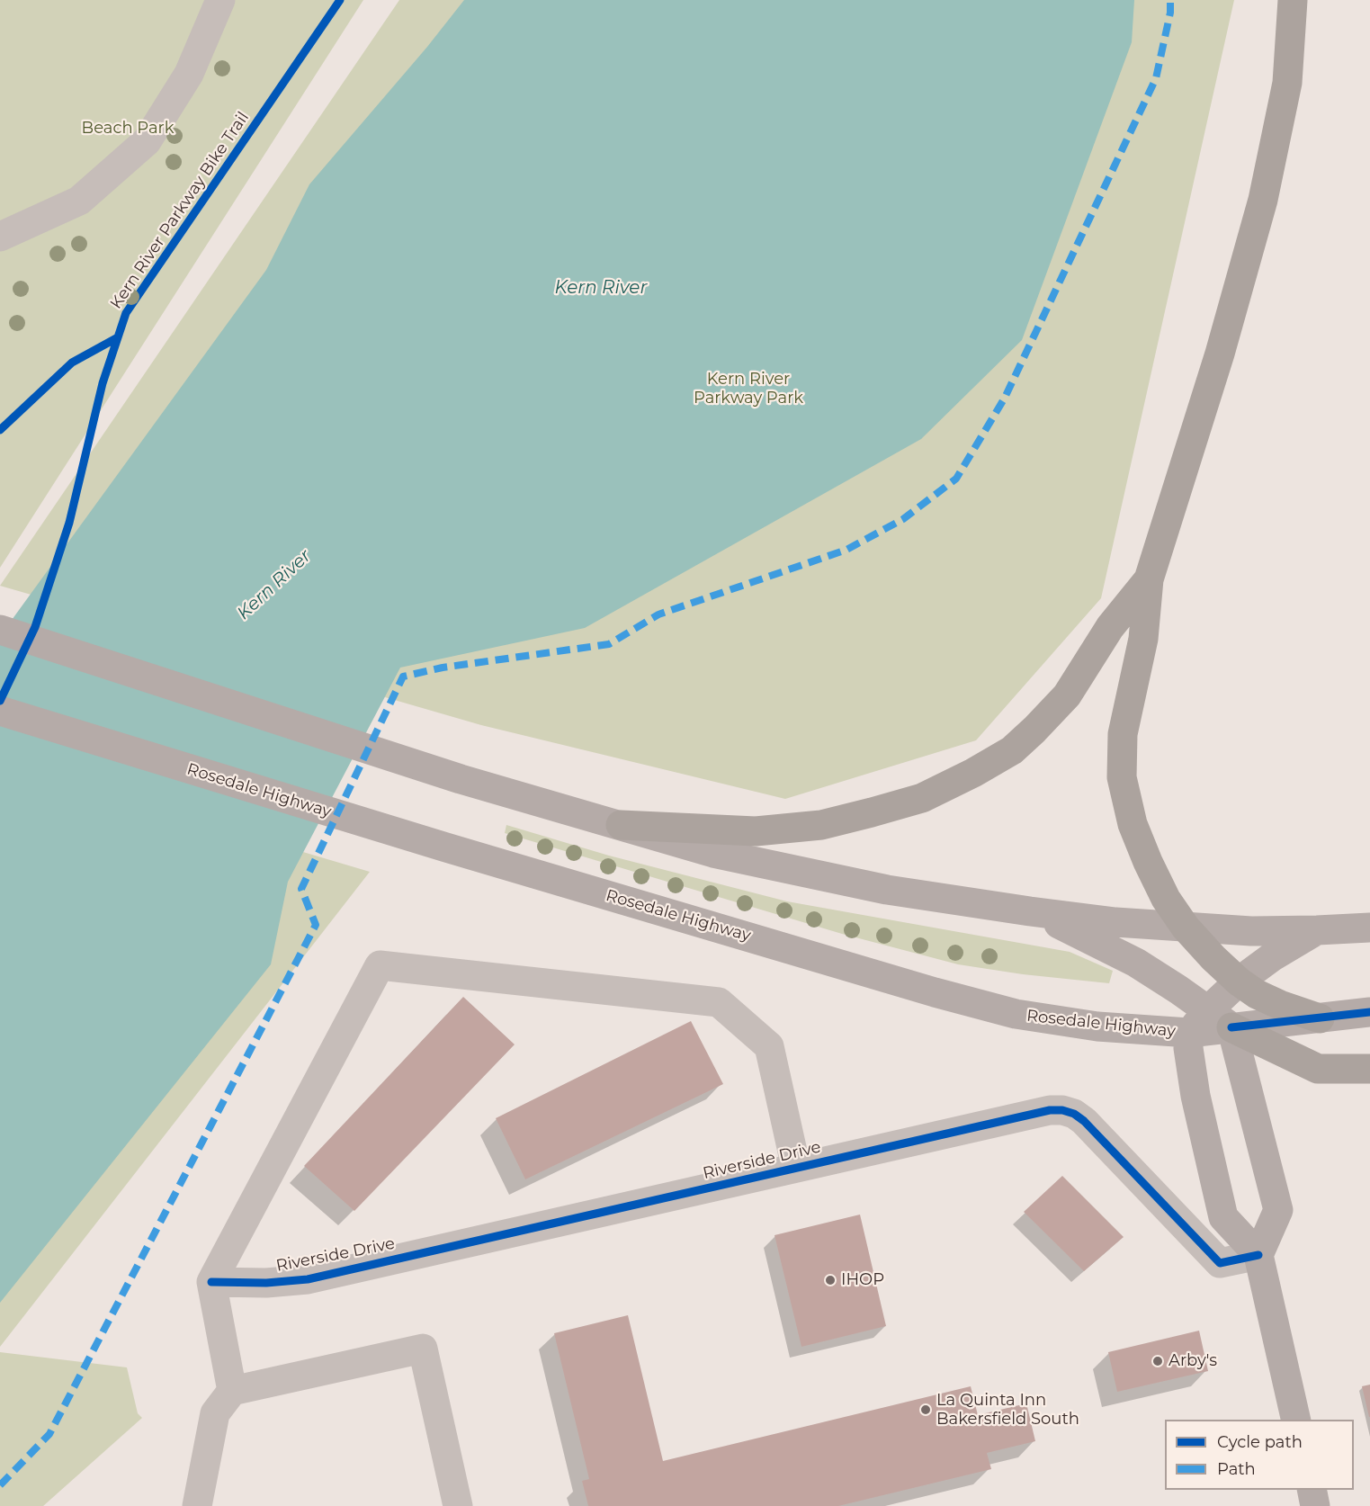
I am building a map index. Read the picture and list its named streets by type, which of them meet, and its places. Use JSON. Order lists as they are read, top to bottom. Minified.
{"streets":{"main road":["Rosedale Highway"],"street":["Riverside Drive"],"cycle path":["Kern River Parkway Bike Trail"]},"water":["Kern River"],"parks":["Beach Park","Kern River Parkway Park"],"places":["IHOP","Arby's","La Quinta Inn Bakersfield South"],"legend":["Cycle path","Path"]}
